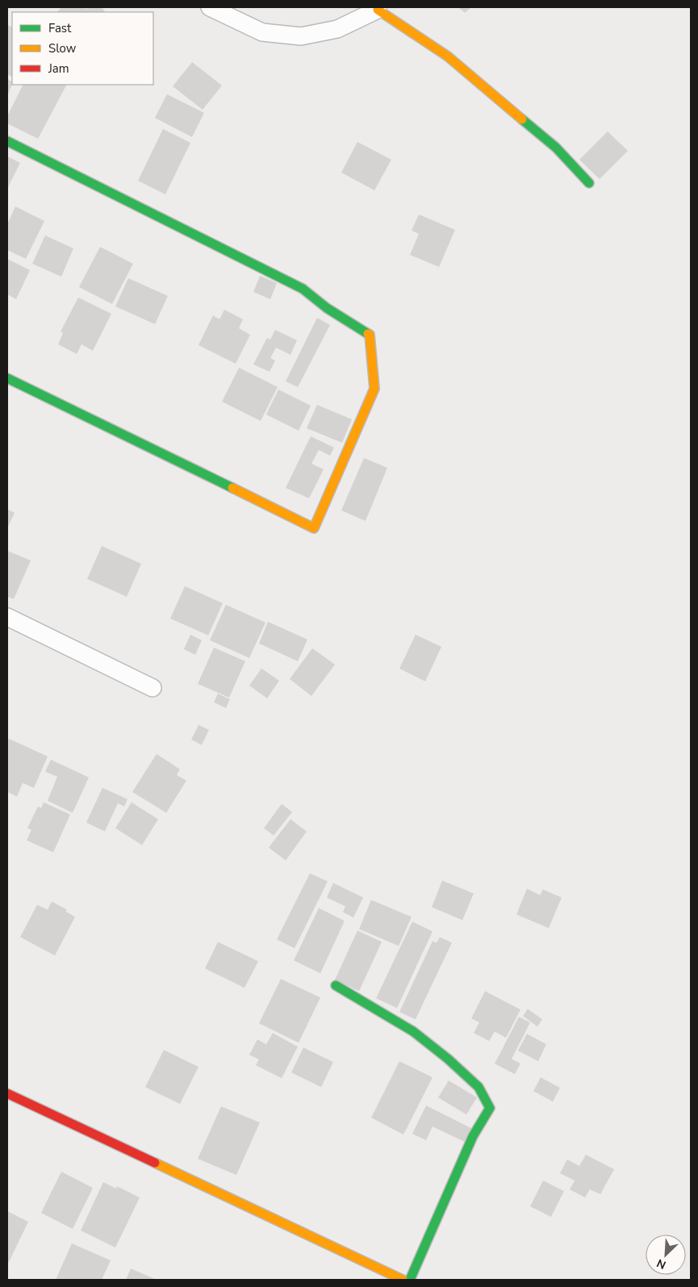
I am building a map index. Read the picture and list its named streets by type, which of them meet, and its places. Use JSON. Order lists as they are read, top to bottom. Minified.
{"legend":["Fast","Slow","Jam"],"north":"bottom left"}
